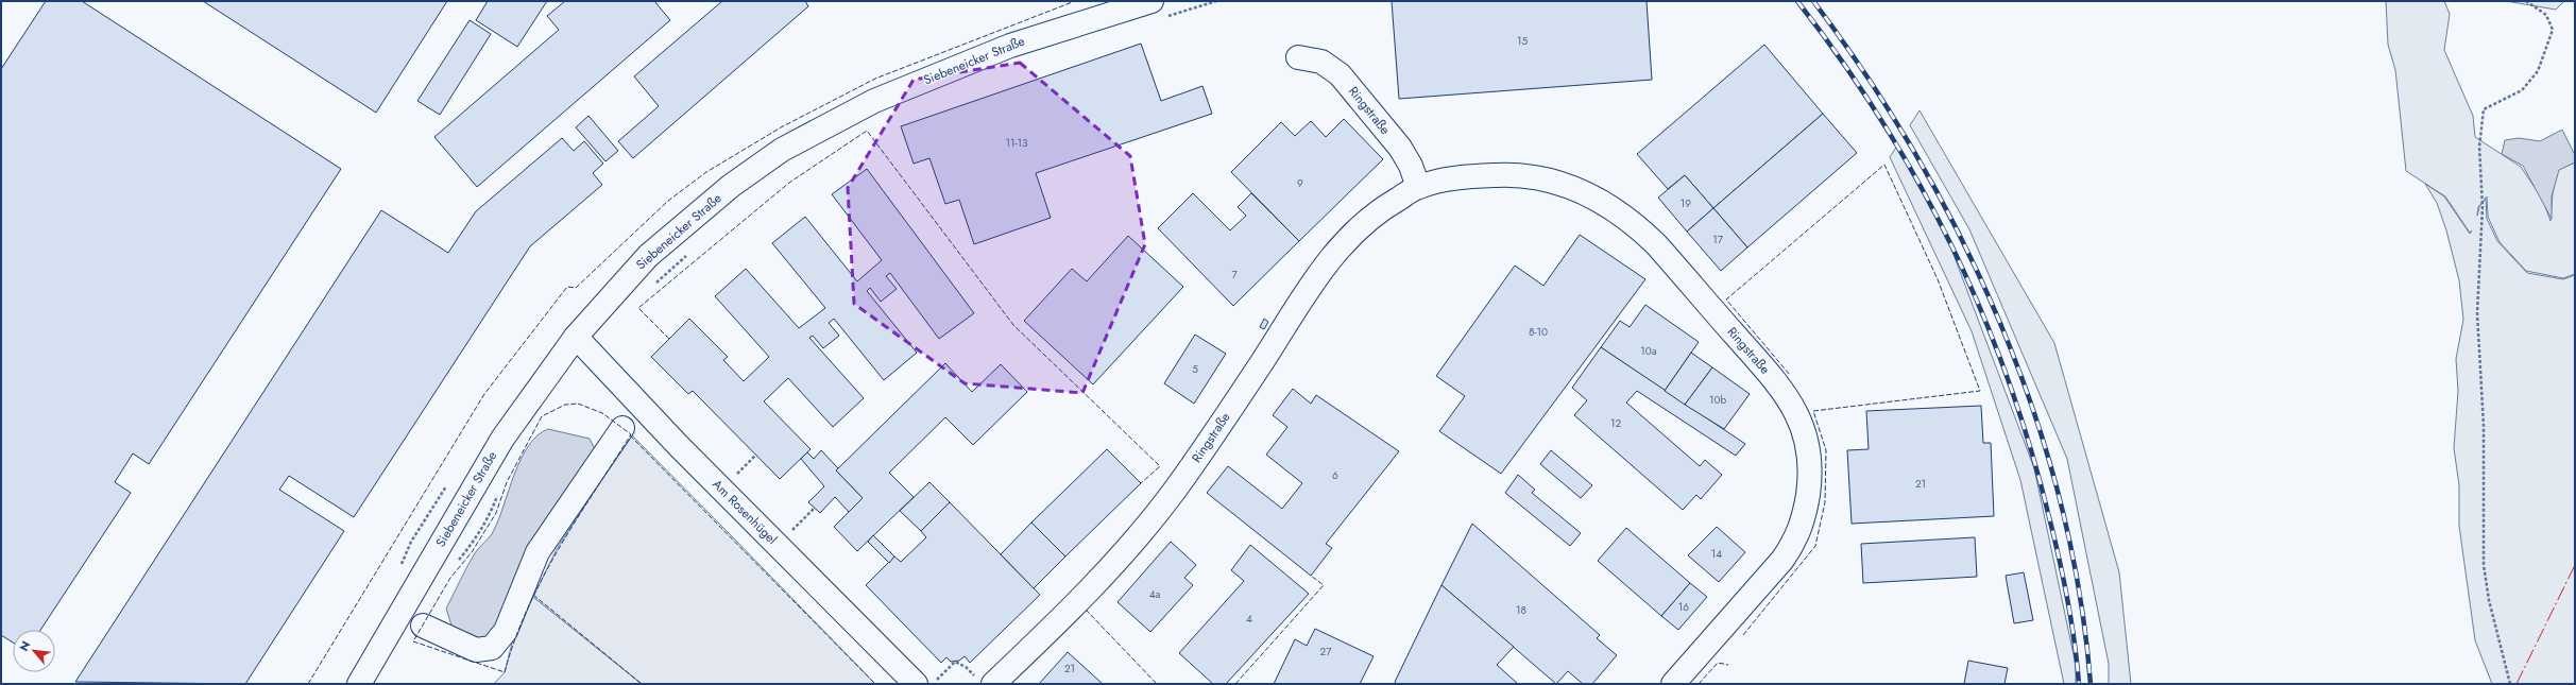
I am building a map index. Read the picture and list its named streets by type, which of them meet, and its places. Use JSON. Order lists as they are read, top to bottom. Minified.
{"streets":{"street":["Siebeneicker Straße","Ringstraße","Am Rosenhügel"]},"crossings":[["Siebeneicker Straße","Am Rosenhügel"]],"house_numbers":["15","11-13","9","19","17","7","8-10","10a","5","10b","12","6","21","14","4a","16","18","4","27","21"],"north":"top left"}
